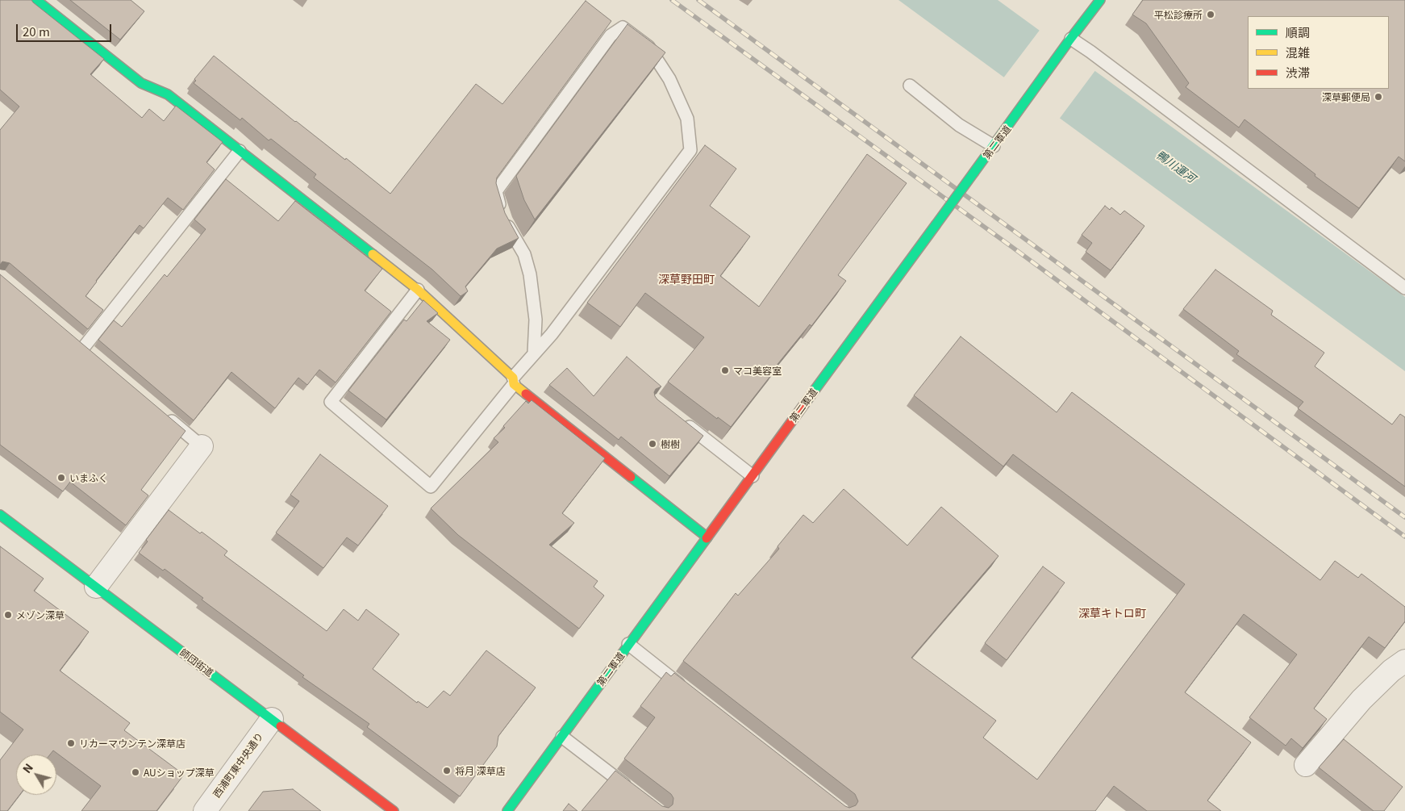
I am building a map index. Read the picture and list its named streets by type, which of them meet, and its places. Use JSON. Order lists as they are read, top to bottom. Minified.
{"streets":{"street":["第二軍道","師団街道","西浦町東中央通り"]},"crossings":[["師団街道","西浦町東中央通り"]],"districts":["深草野田町","深草キトロ町"],"water":["鴨川運河"],"places":["平松診療所","深草郵便局","マコ美容室","樹樹","いまふく","メゾン深草","リカーマウンテン深草店","将月 深草店","AUショップ深草"],"legend":["順調","混雑","渋滞"],"scale_bar":"20 m","north":"top left"}
